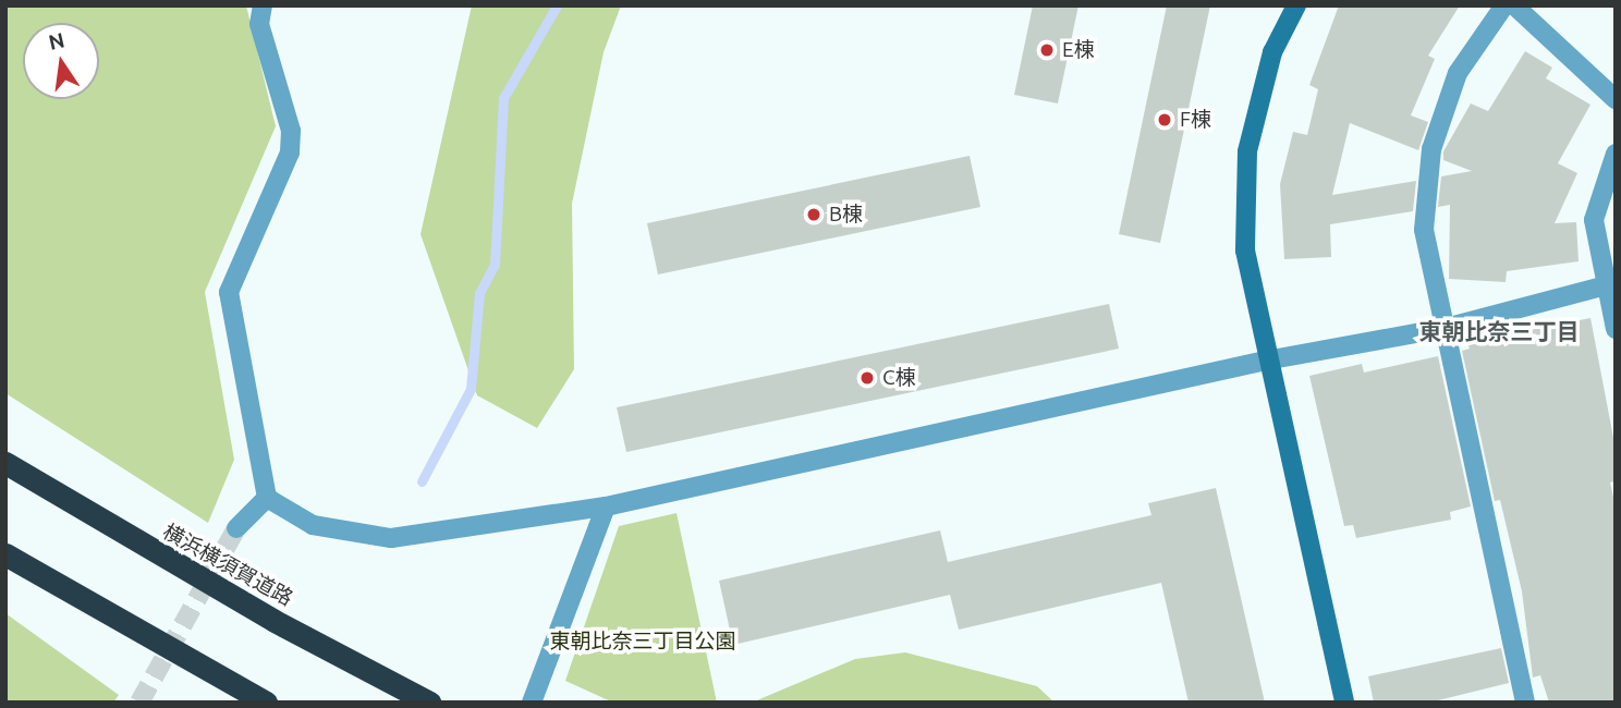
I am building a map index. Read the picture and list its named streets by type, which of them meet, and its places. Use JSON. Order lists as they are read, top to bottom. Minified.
{"streets":{"highway":["横浜横須賀道路"]},"districts":["東朝比奈三丁目"],"parks":["東朝比奈三丁目公園"],"places":["E棟","F棟","B棟","C棟"],"north":"top"}
